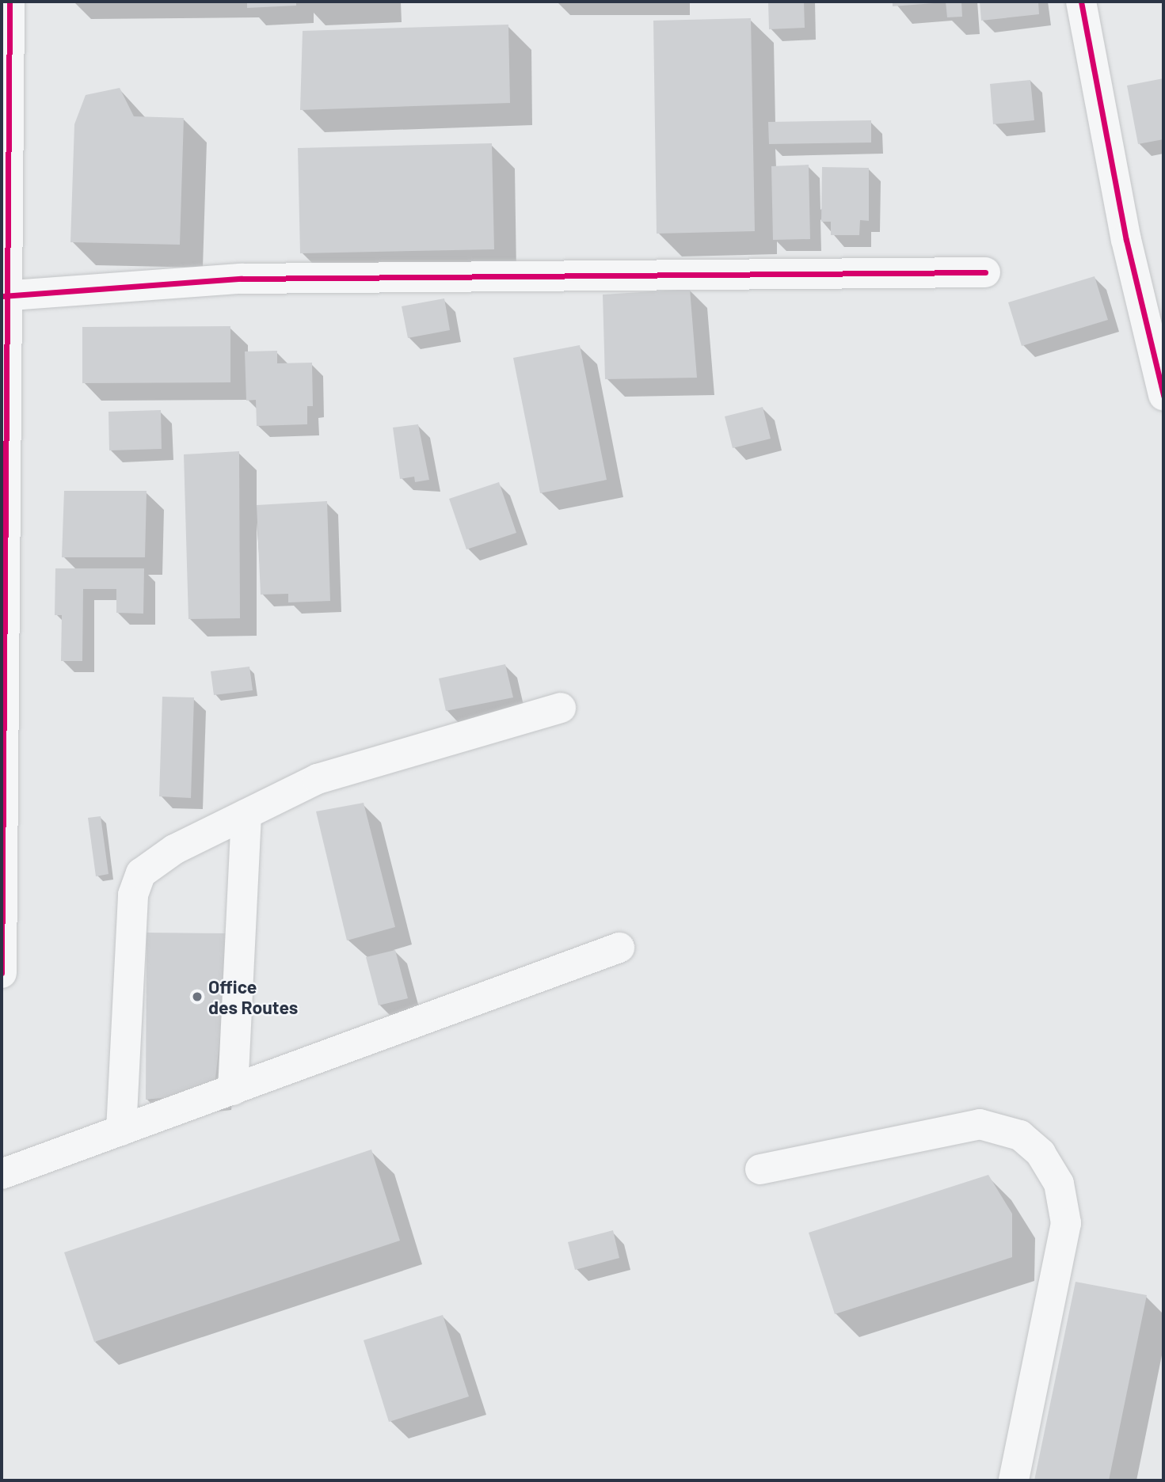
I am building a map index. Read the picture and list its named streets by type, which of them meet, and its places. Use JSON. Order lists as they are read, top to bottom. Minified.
{"places":["Office des Routes"]}
